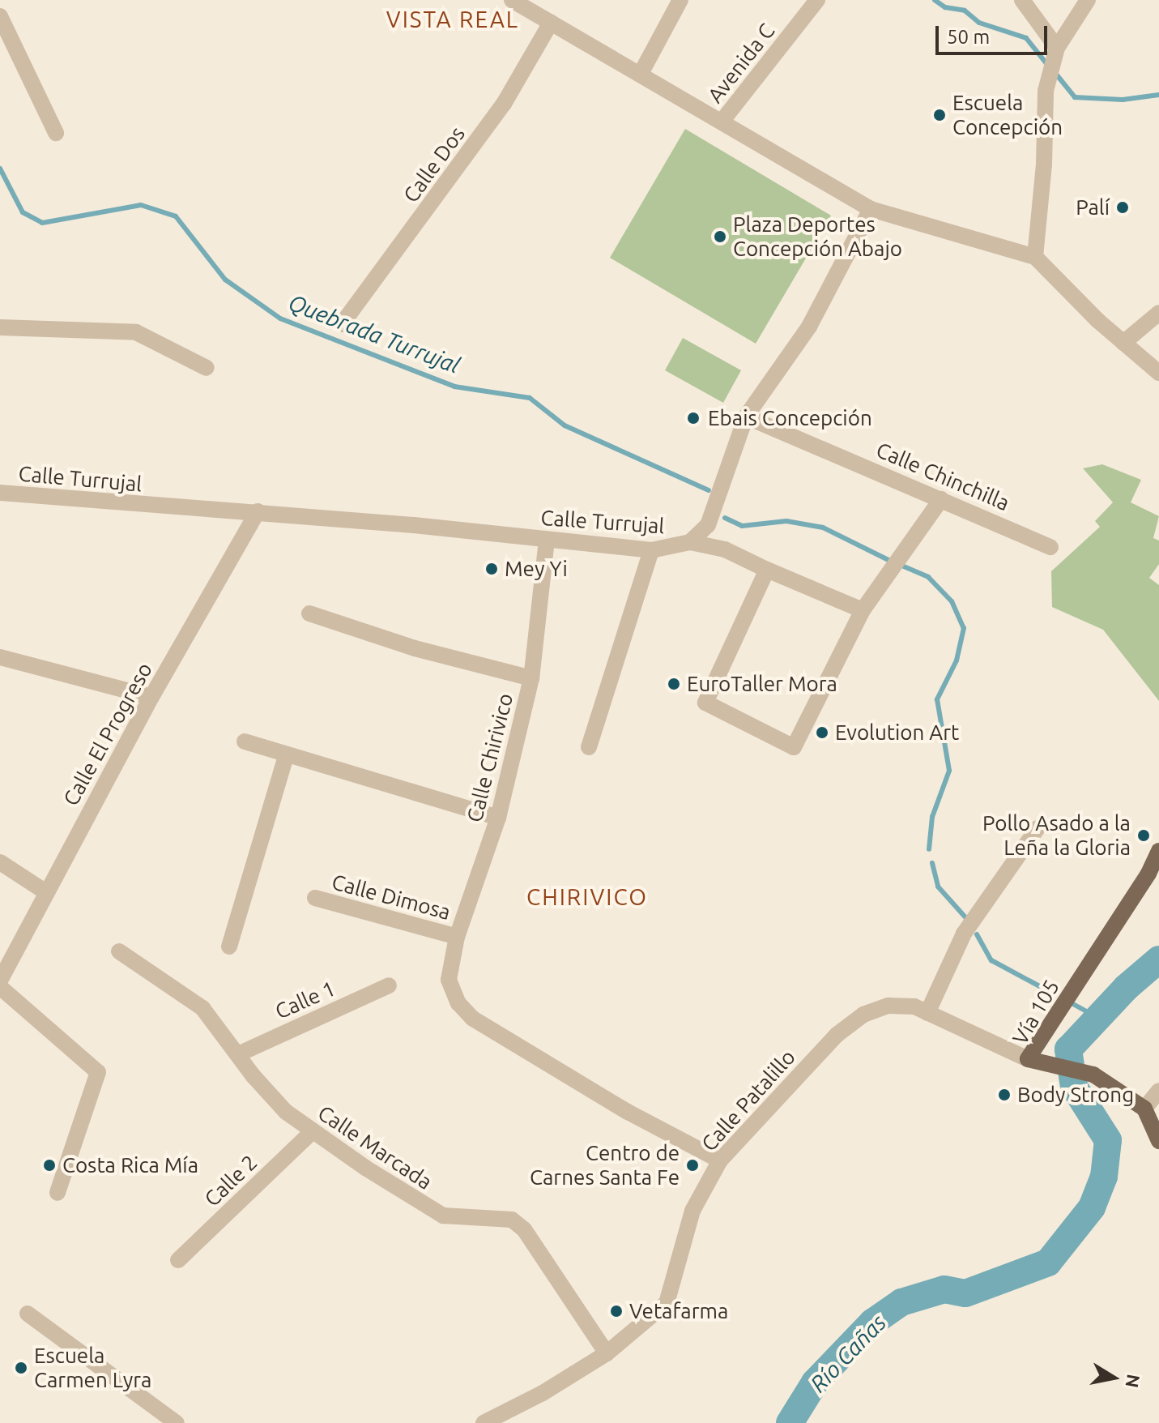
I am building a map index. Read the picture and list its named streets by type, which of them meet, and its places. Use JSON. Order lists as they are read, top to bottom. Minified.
{"streets":{"main road":["Vía 105"],"street":["Avenida C","Calle Dos","Calle Chinchilla","Calle Turrujal","Calle El Progreso","Calle Chirivico","Calle Dimosa","Calle 1","Calle Patalillo","Calle Marcada","Calle 2"]},"crossings":[["Calle Chinchilla","Calle Turrujal"],["Calle Turrujal","Calle El Progreso"],["Calle Turrujal","Calle Chirivico"],["Calle Chirivico","Calle Dimosa"],["Calle Chirivico","Calle Patalillo"],["Calle 1","Calle Marcada"],["Vía 105","Calle Patalillo"],["Calle Patalillo","Calle Marcada"],["Calle Marcada","Calle 2"]],"districts":["VISTA REAL","CHIRIVICO"],"water":["Quebrada Turrujal","Río Cañas"],"places":["Escuela Concepción","Palí","Plaza Deportes Concepción Abajo","Ebais Concepción","Mey Yi","EuroTaller Mora","Evolution Art","Pollo Asado a la Leña la Gloria","Body Strong","Costa Rica Mía","Centro de Carnes Santa Fe","Vetafarma","Escuela Carmen Lyra"],"scale_bar":"50 m","north":"right"}
